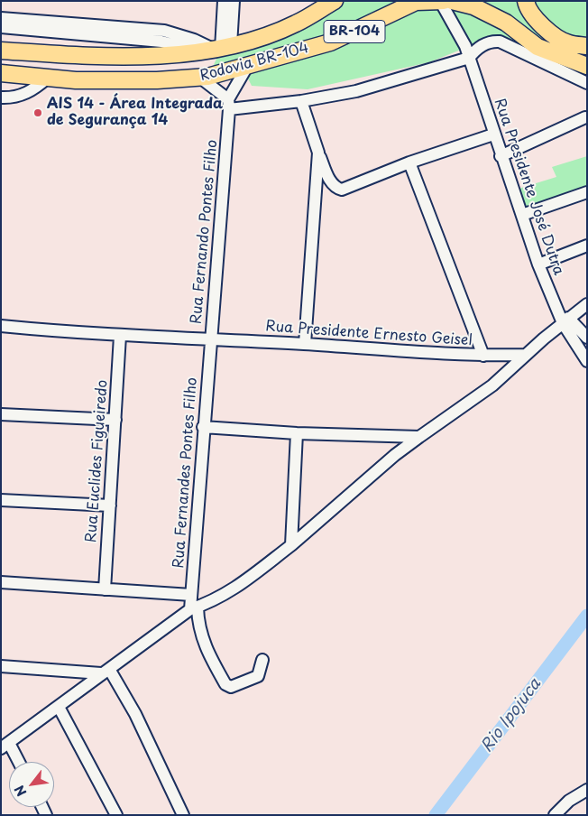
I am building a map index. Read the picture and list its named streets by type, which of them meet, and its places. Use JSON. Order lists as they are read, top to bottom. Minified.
{"streets":{"highway":["BR-104","Rodovia BR-104"],"street":["Rua Presidente José Dutra","Rua Fernando Pontes Filho","Rua Presidente Ernesto Geisel","Rua Euclides Figueiredo","Rua Fernandes Pontes Filho"]},"crossings":[["Rua Fernando Pontes Filho","Rua Presidente Ernesto Geisel"],["Rua Fernando Pontes Filho","Rua Fernandes Pontes Filho"],["Rua Presidente Ernesto Geisel","Rua Euclides Figueiredo"],["Rua Presidente Ernesto Geisel","Rua Fernandes Pontes Filho"]],"water":["Rio Ipojuca"],"places":["AIS 14 - Área Integrada de Segurança 14"],"north":"bottom left"}
